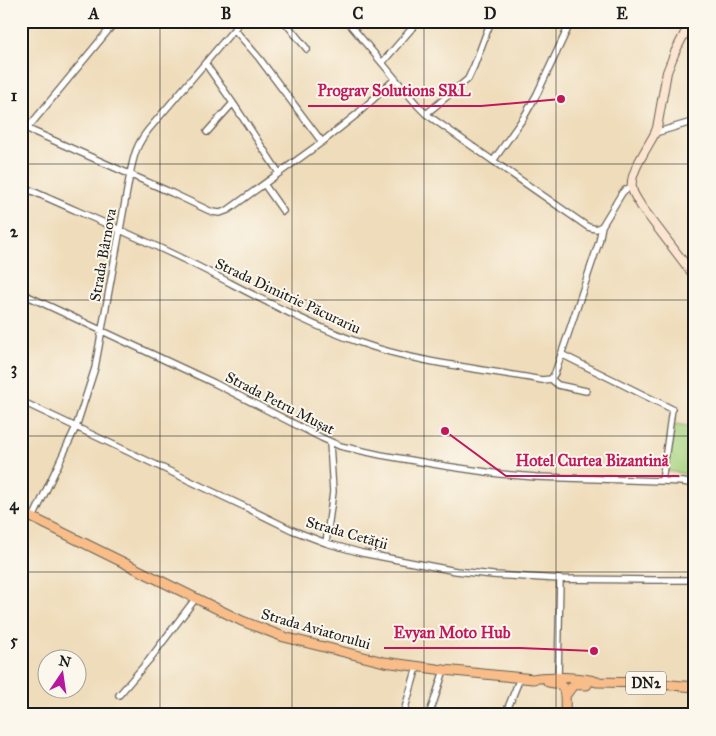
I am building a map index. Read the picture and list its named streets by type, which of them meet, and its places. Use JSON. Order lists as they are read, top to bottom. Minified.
{"streets":{"main road":["Strada Aviatorului","DN2"],"street":["Strada Bârnova","Strada Dimitrie Păcurariu","Strada Petru Mușat","Strada Cetății"]},"crossings":[["Strada Bârnova","Strada Dimitrie Păcurariu"],["Strada Bârnova","Strada Petru Mușat"],["Strada Bârnova","Strada Cetății"],["Strada Bârnova","Strada Aviatorului"],["Strada Aviatorului","DN2"]],"places":["Prograv Solutions SRL","Hotel Curtea Bizantină","Evyan Moto Hub"],"north":"top","grid":{"columns":["A","B","C","D","E"],"rows":["1","2","3","4","5"]}}
